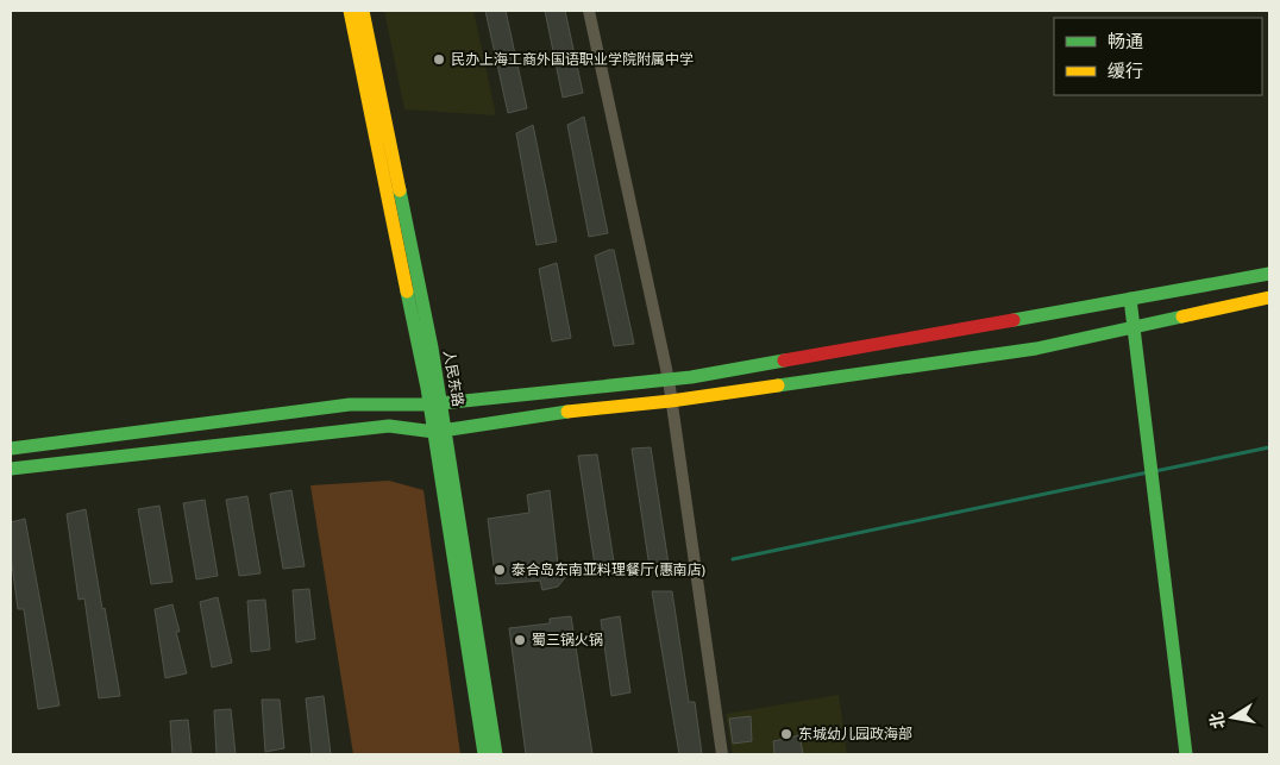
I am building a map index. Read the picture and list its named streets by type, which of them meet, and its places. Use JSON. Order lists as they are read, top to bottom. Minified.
{"streets":{"main road":["人民东路"]},"places":["民办上海工商外国语职业学院附属中学","泰合岛东南亚料理餐厅(惠南店)","蜀三锅火锅","东城幼儿园政海部"],"legend":["畅通","缓行"],"north":"left"}
